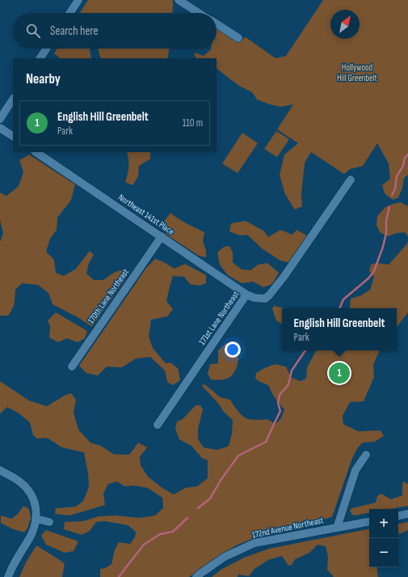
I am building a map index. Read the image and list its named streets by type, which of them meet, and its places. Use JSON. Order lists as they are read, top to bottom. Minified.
{"streets":{"street":["Northeast 141st Place","170th Lane Northeast","171st Lane Northeast","172nd Avenue Northeast"]},"crossings":[["Northeast 141st Place","170th Lane Northeast"],["Northeast 141st Place","171st Lane Northeast"]],"parks":["Hollywood Hill Greenbelt"],"north":"top right","page":{"search":"Search here","heading":"Nearby","list":[{"mark":"1","name":"English Hill Greenbelt","note":"Park","value":"110 m"}],"popup":["English Hill Greenbelt","Park"],"pins":"1","map_buttons":["+","−"]}}
